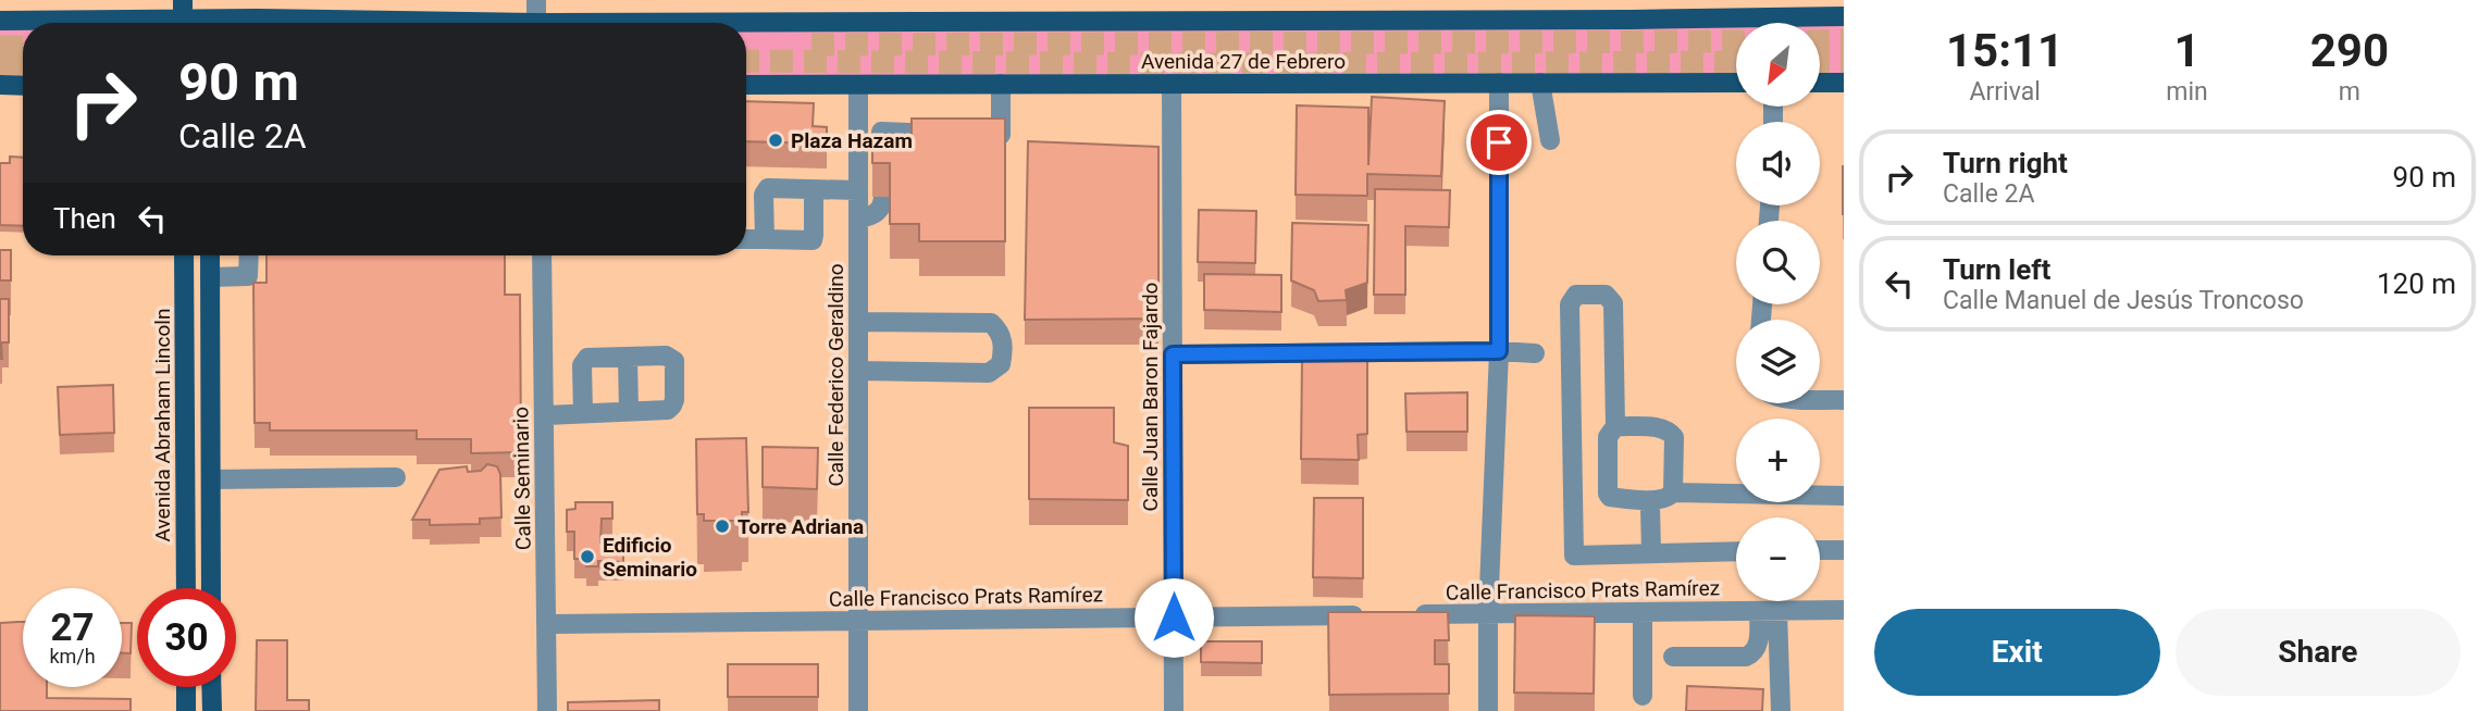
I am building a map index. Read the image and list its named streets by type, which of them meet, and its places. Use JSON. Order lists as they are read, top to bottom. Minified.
{"streets":{"main road":["Avenida 27 de Febrero","Avenida Abraham Lincoln"],"street":["Calle Federico Geraldino","Calle Juan Baron Fajardo","Calle Seminario","Calle Francisco Prats Ramírez"]},"crossings":[["Avenida 27 de Febrero","Calle Federico Geraldino"],["Avenida 27 de Febrero","Calle Juan Baron Fajardo"],["Calle Federico Geraldino","Calle Francisco Prats Ramírez"],["Calle Juan Baron Fajardo","Calle Francisco Prats Ramírez"],["Calle Seminario","Calle Francisco Prats Ramírez"]],"places":["Plaza Hazam","Torre Adriana","Edificio Seminario"],"north":"bottom left","page":{"eta":["15:11","Arrival","1","min","290","m"],"map_buttons":["+","−"],"turn":["90 m","Calle 2A"],"list":[{"name":"Turn right","note":"Calle 2A","value":"90 m"},{"name":"Turn left","note":"Calle Manuel de Jesús Troncoso","value":"120 m"}],"then":"Then","speed":"27 km/h","limit":"30","buttons":["Exit","Share"]}}
